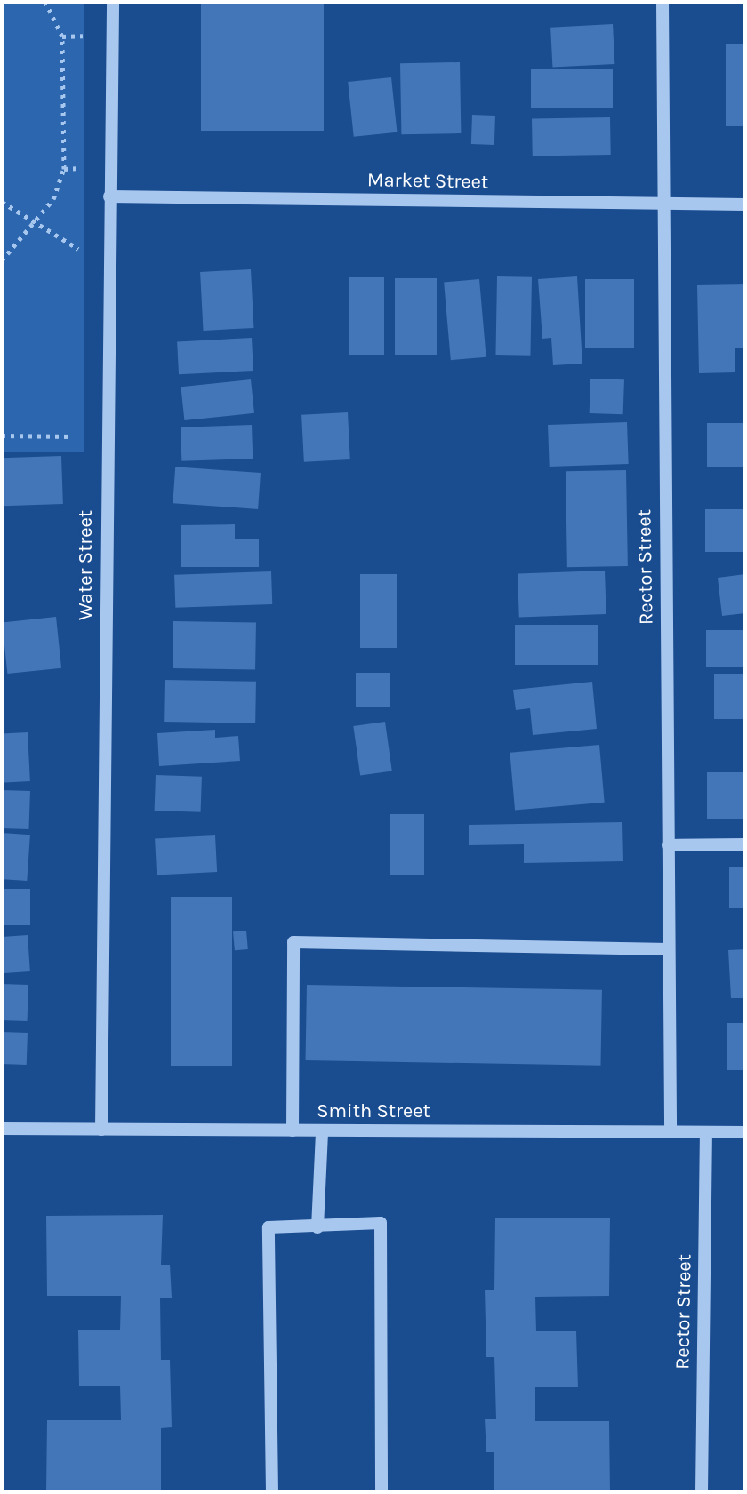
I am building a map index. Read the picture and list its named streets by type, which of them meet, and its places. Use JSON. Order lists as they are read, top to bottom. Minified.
{"streets":{"street":["Market Street","Water Street","Rector Street","Smith Street"]},"crossings":[["Market Street","Water Street"],["Market Street","Rector Street"],["Water Street","Smith Street"],["Rector Street","Smith Street"]]}
